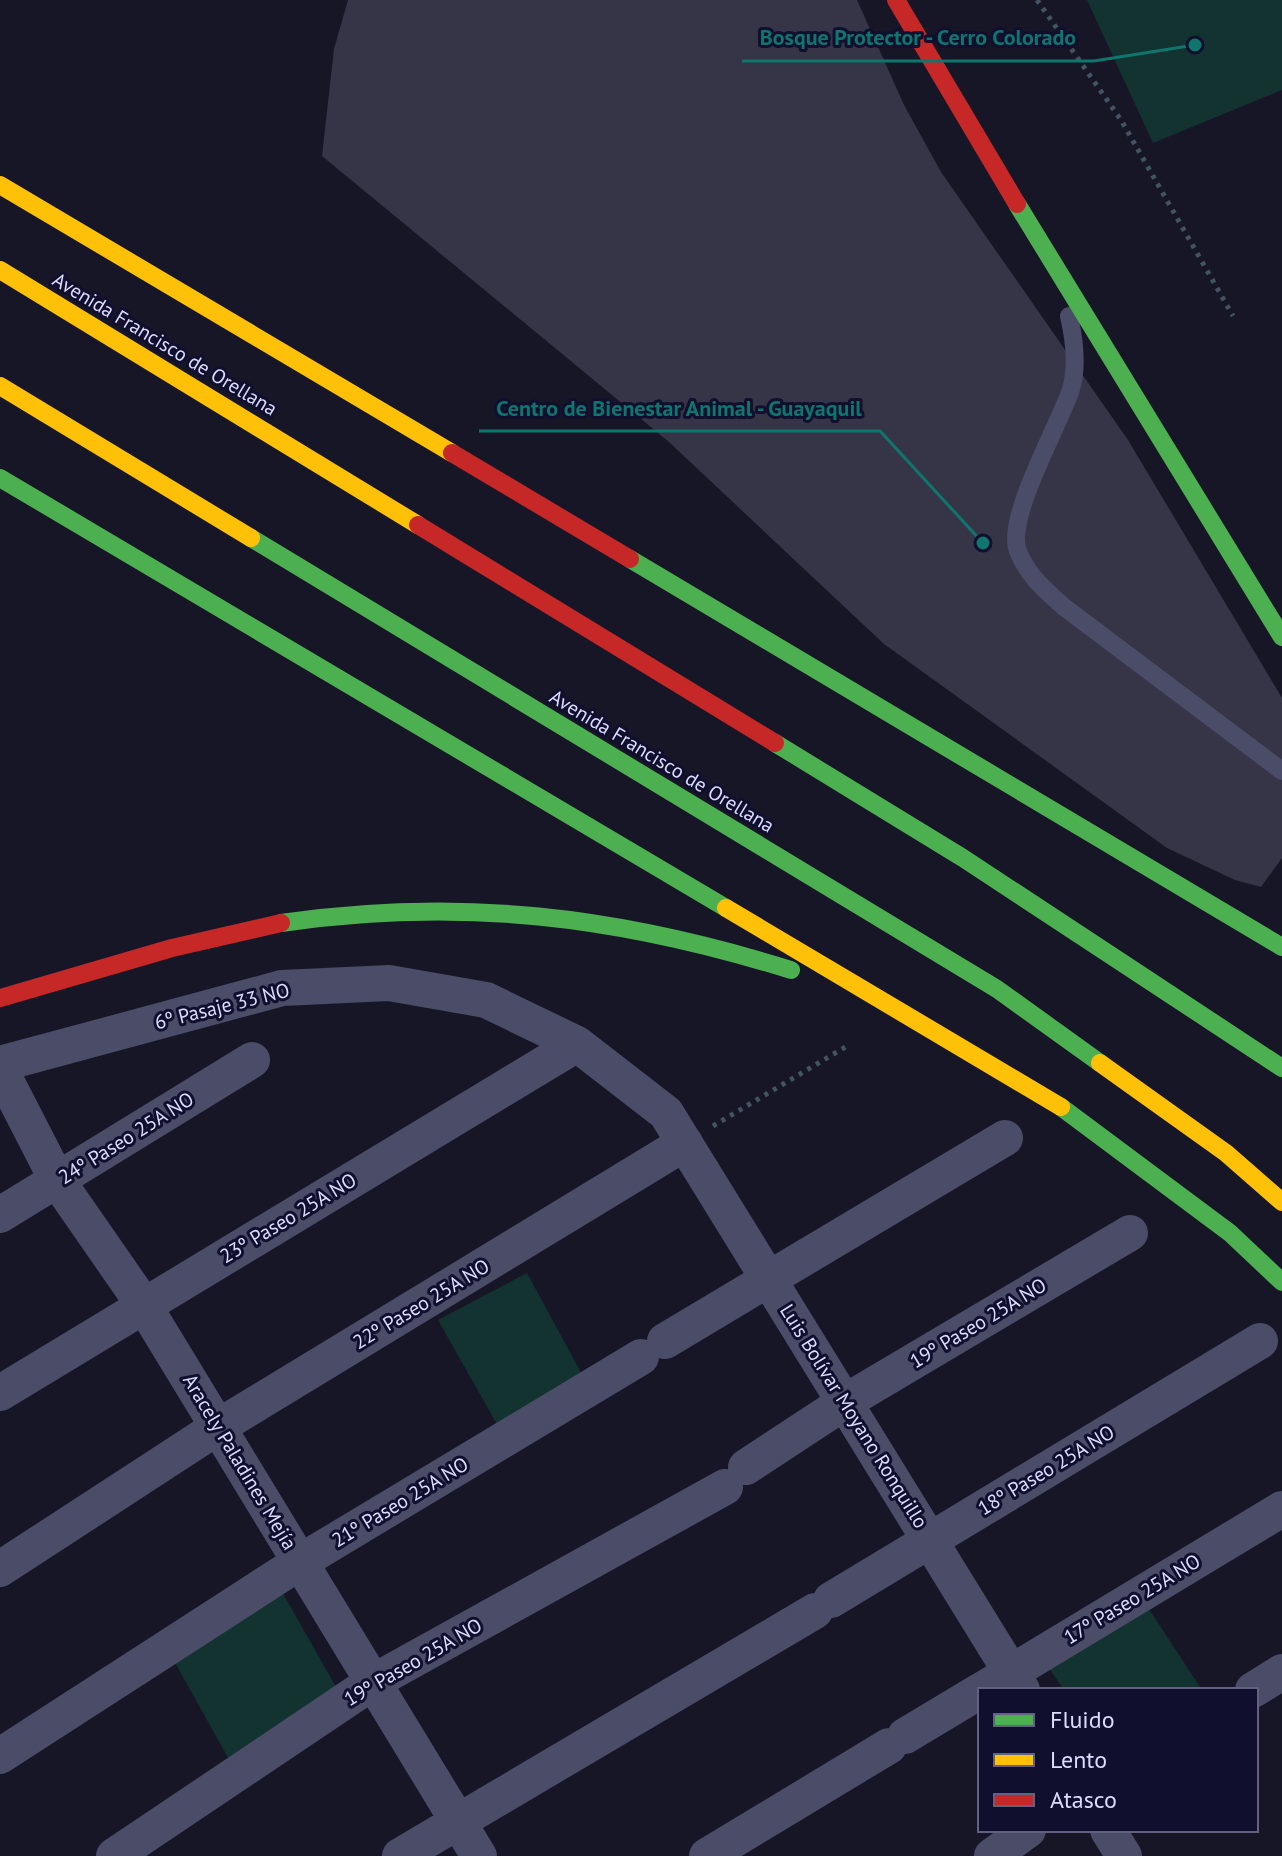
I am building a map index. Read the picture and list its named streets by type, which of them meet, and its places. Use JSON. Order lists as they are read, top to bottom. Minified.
{"streets":{"main road":["Avenida Francisco de Orellana"],"street":["6º Pasaje 33 NO","24º Paseo 25A NO","23º Paseo 25A NO","22º Paseo 25A NO","19º Paseo 25A NO","Luis Bolívar Moyano Ronquillo","Aracely Paladines Mejía","18º Paseo 25A NO","21º Paseo 25A NO","17º Paseo 25A NO"]},"crossings":[["6º Pasaje 33 NO","23º Paseo 25A NO"],["6º Pasaje 33 NO","22º Paseo 25A NO"],["6º Pasaje 33 NO","Luis Bolívar Moyano Ronquillo"],["6º Pasaje 33 NO","Aracely Paladines Mejía"],["24º Paseo 25A NO","Aracely Paladines Mejía"],["23º Paseo 25A NO","Aracely Paladines Mejía"],["22º Paseo 25A NO","Luis Bolívar Moyano Ronquillo"],["22º Paseo 25A NO","Aracely Paladines Mejía"],["19º Paseo 25A NO","Luis Bolívar Moyano Ronquillo"],["19º Paseo 25A NO","Aracely Paladines Mejía"],["Luis Bolívar Moyano Ronquillo","18º Paseo 25A NO"],["Luis Bolívar Moyano Ronquillo","21º Paseo 25A NO"],["Luis Bolívar Moyano Ronquillo","17º Paseo 25A NO"],["Aracely Paladines Mejía","18º Paseo 25A NO"],["Aracely Paladines Mejía","21º Paseo 25A NO"]],"places":["Bosque Protector - Cerro Colorado","Centro de Bienestar Animal - Guayaquil"],"legend":["Fluido","Lento","Atasco"]}
